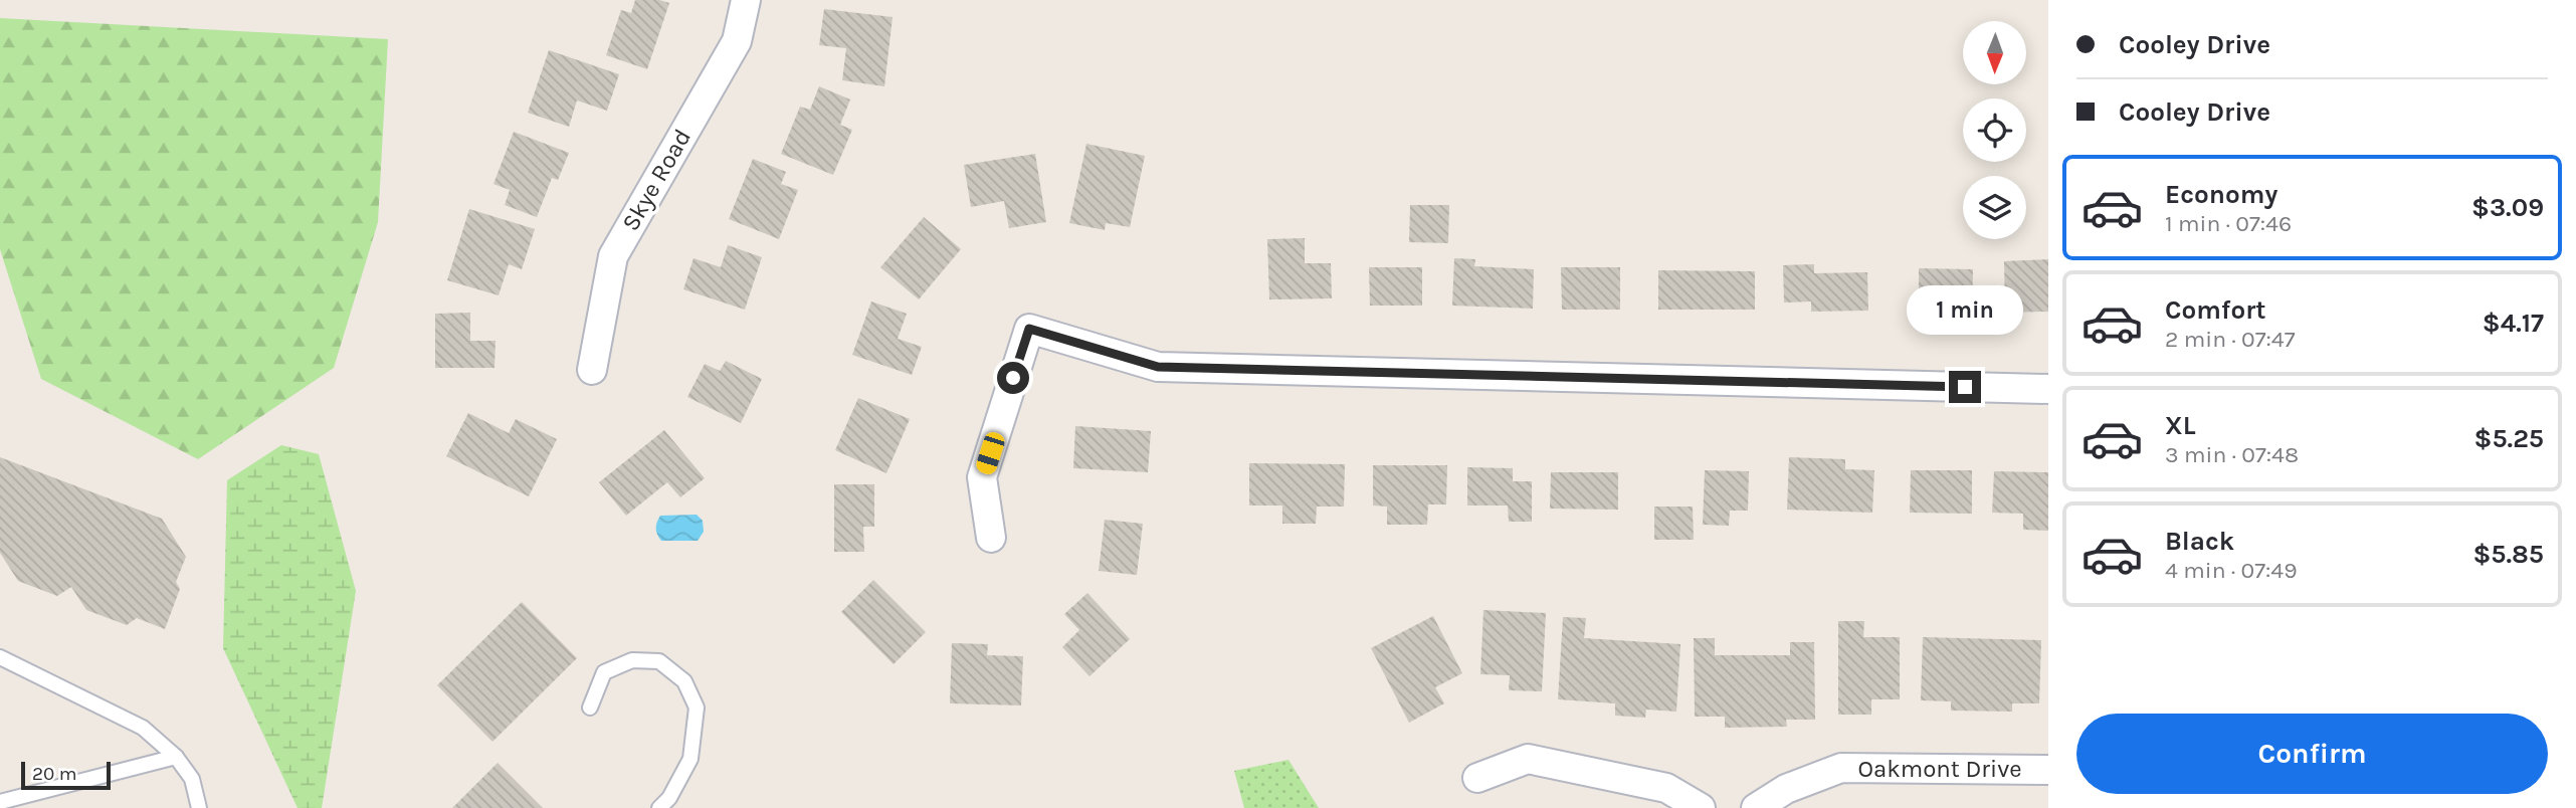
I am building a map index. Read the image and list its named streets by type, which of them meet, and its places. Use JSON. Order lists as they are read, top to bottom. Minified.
{"streets":{"street":["Skye Road","Oakmont Drive"]},"scale_bar":"20 m","north":"bottom","page":{"banner":["Cooley Drive","Cooley Drive"],"list":[{"name":"Economy","note":"1 min · 07:46","value":"$3.09"},{"name":"Comfort","note":"2 min · 07:47","value":"$4.17"},{"name":"XL","note":"3 min · 07:48","value":"$5.25"},{"name":"Black","note":"4 min · 07:49","value":"$5.85"}],"bubble":"1 min","buttons":"Confirm","scale":"20 m"}}
